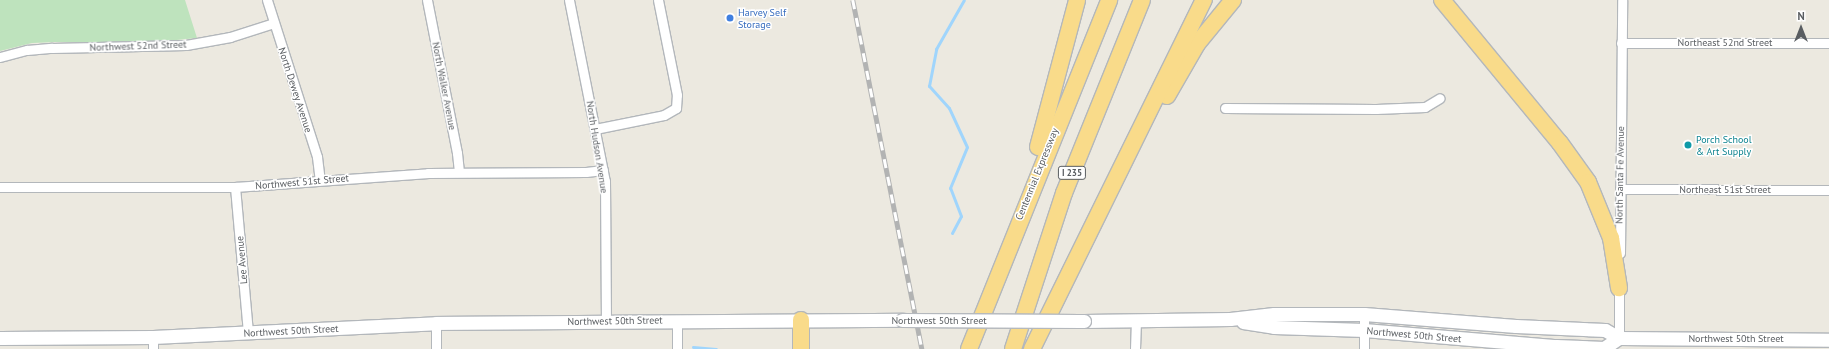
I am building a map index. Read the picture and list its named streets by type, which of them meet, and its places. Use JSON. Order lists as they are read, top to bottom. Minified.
{"streets":{"highway":["I 235","Centennial Expressway"],"main road":["Northwest 50th Street"],"street":["Northeast 52nd Street","Northwest 52nd Street","North Walker Avenue","North Dewey Avenue","North Hudson Avenue","North Santa Fe Avenue","Northwest 51st Street","Northeast 51st Street","Lee Avenue"]},"crossings":[["Northeast 52nd Street","North Santa Fe Avenue"],["Northwest 52nd Street","North Dewey Avenue"],["North Walker Avenue","Northwest 51st Street"],["North Dewey Avenue","Northwest 51st Street"],["North Hudson Avenue","Northwest 51st Street"],["North Hudson Avenue","Northwest 50th Street"],["North Santa Fe Avenue","Northeast 51st Street"],["North Santa Fe Avenue","Northwest 50th Street"],["Northwest 51st Street","Lee Avenue"],["Lee Avenue","Northwest 50th Street"]],"places":["Harvey Self Storage","Porch School & Art Supply"],"north":"top"}
